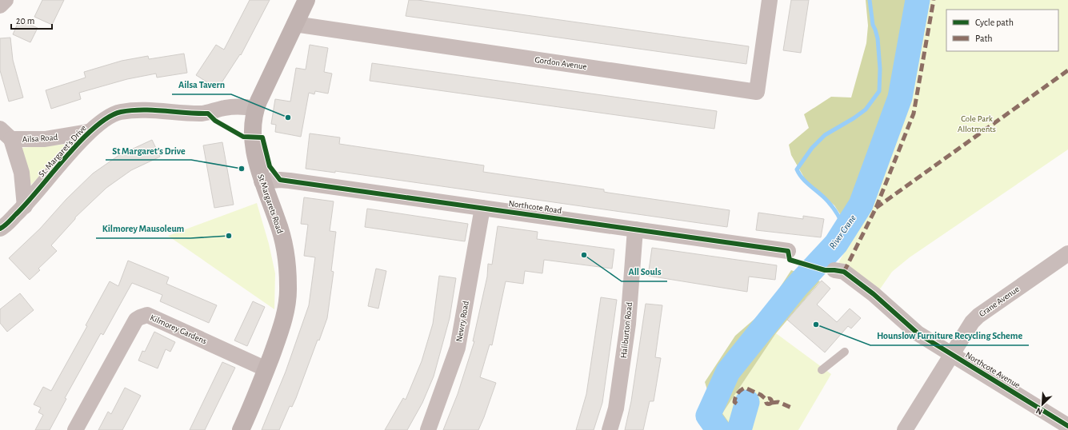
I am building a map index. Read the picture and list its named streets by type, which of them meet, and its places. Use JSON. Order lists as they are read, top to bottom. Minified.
{"streets":{"main road":["St Margarets Road"],"street":["Gordon Avenue","Ailsa Road","St. Margaret's Drive","Northcote Road","Crane Avenue","Newry Road","Kilmorey Gardens","Haliburton Road","Northcote Avenue"]},"crossings":[["Gordon Avenue","St Margarets Road"],["Ailsa Road","St. Margaret's Drive"],["St. Margaret's Drive","St Margarets Road"],["St Margarets Road","Northcote Road"],["St Margarets Road","Kilmorey Gardens"],["Northcote Road","Newry Road"],["Northcote Road","Haliburton Road"],["Crane Avenue","Northcote Avenue"]],"water":["River Crane"],"parks":["Cole Park Allotments"],"places":["Ailsa Tavern","St Margaret's Drive","Kilmorey Mausoleum","All Souls","Hounslow Furniture Recycling Scheme"],"legend":["Cycle path","Path"],"scale_bar":"20 m","north":"bottom left"}
